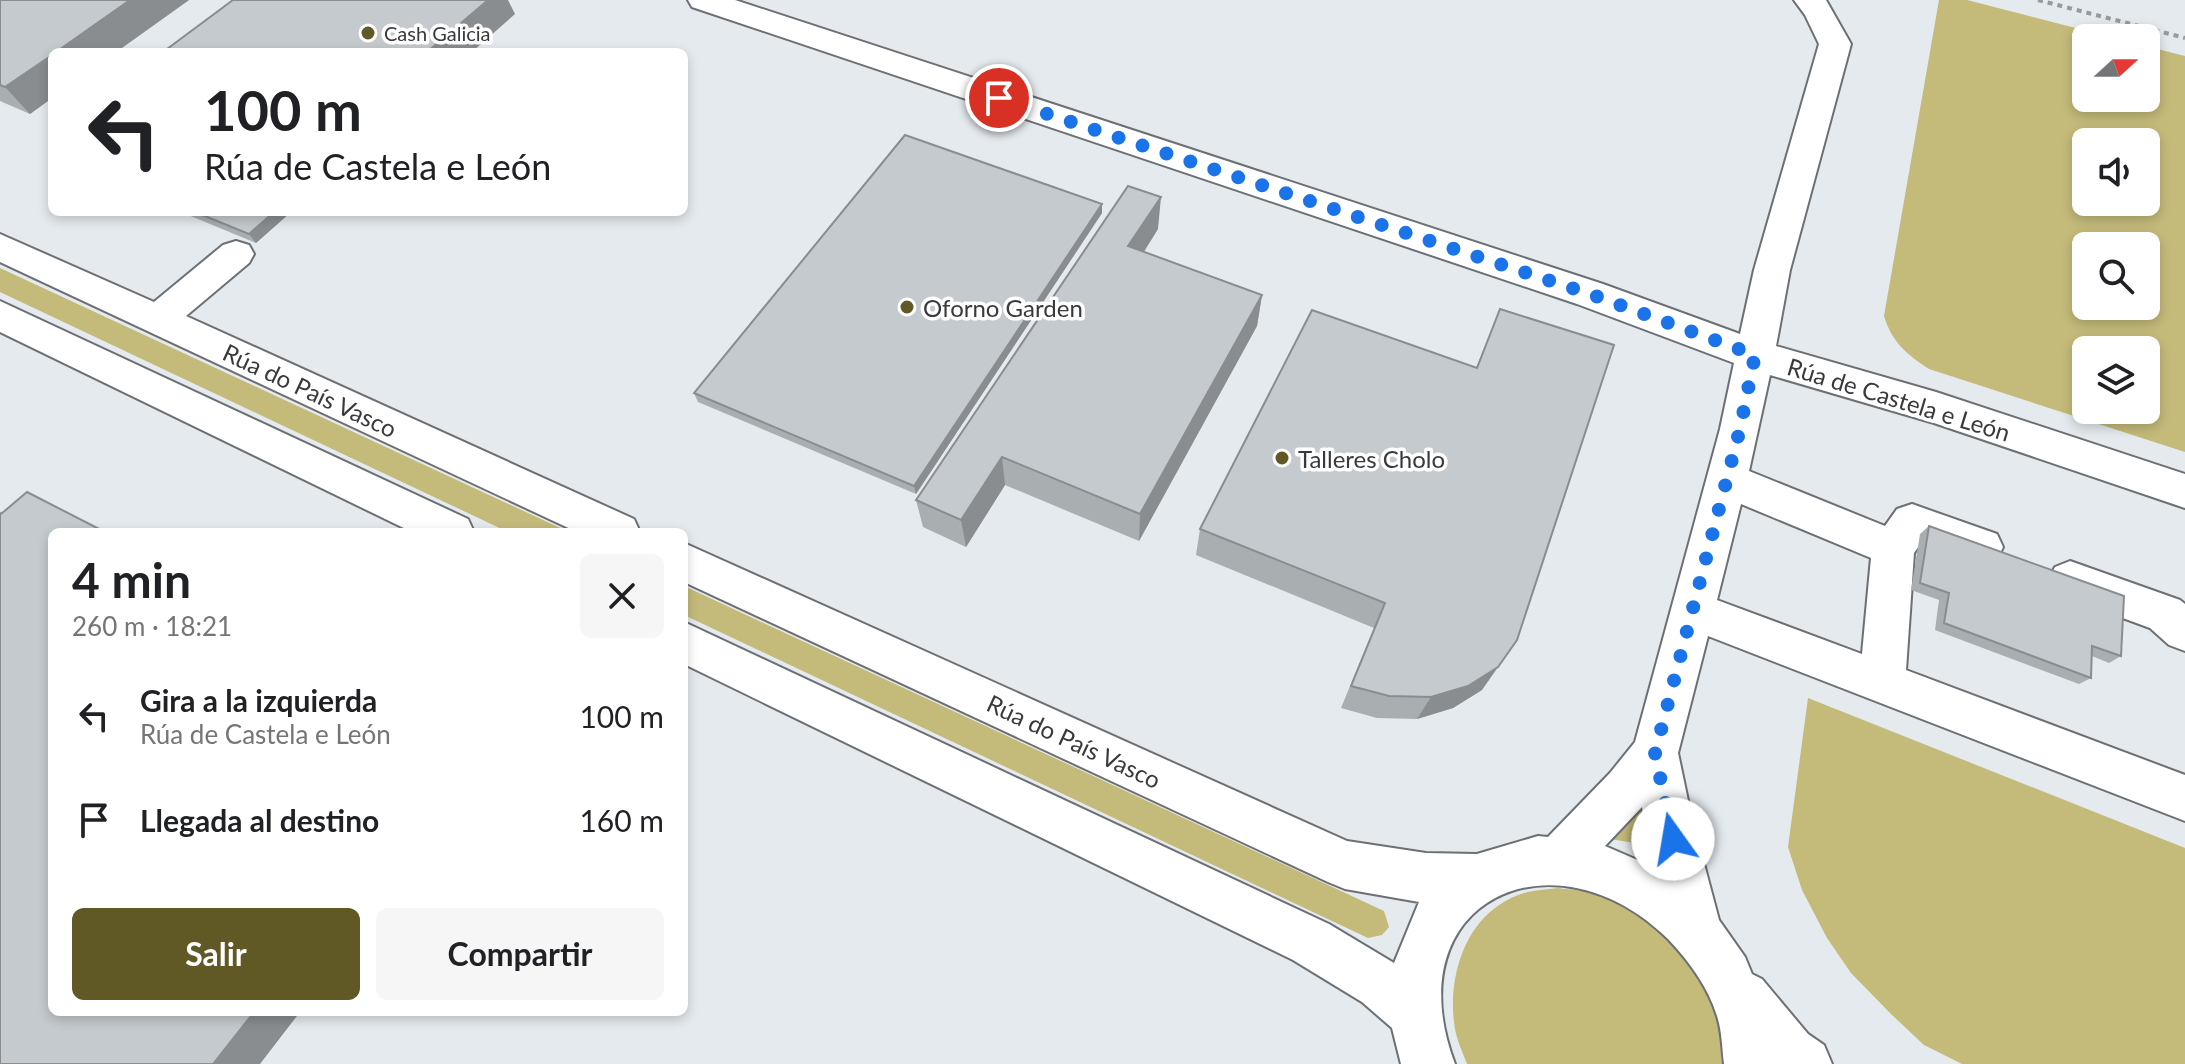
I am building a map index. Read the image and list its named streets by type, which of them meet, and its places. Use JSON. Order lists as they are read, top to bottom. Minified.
{"streets":{"street":["Rúa do País Vasco","Rúa de Castela e León"]},"places":["Cash Galicia","Oforno Garden","Talleres Cholo"],"north":"right","page":{"turn":["100 m","Rúa de Castela e León"],"heading":["4 min","260 m · 18:21"],"list":[{"name":"Gira a la izquierda","note":"Rúa de Castela e León","value":"100 m"},{"name":"Llegada al destino","value":"160 m"}],"buttons":["Salir","Compartir"]}}
